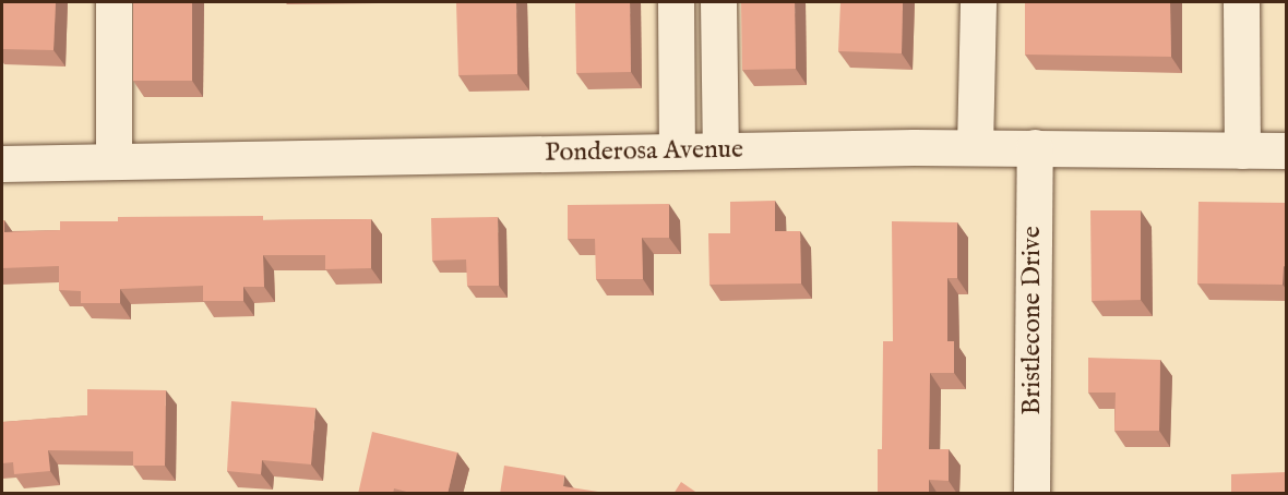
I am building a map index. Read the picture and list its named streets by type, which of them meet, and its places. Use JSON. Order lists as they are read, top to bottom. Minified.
{"streets":{"street":["Ponderosa Avenue","Bristlecone Drive"]},"crossings":[["Ponderosa Avenue","Bristlecone Drive"]]}
